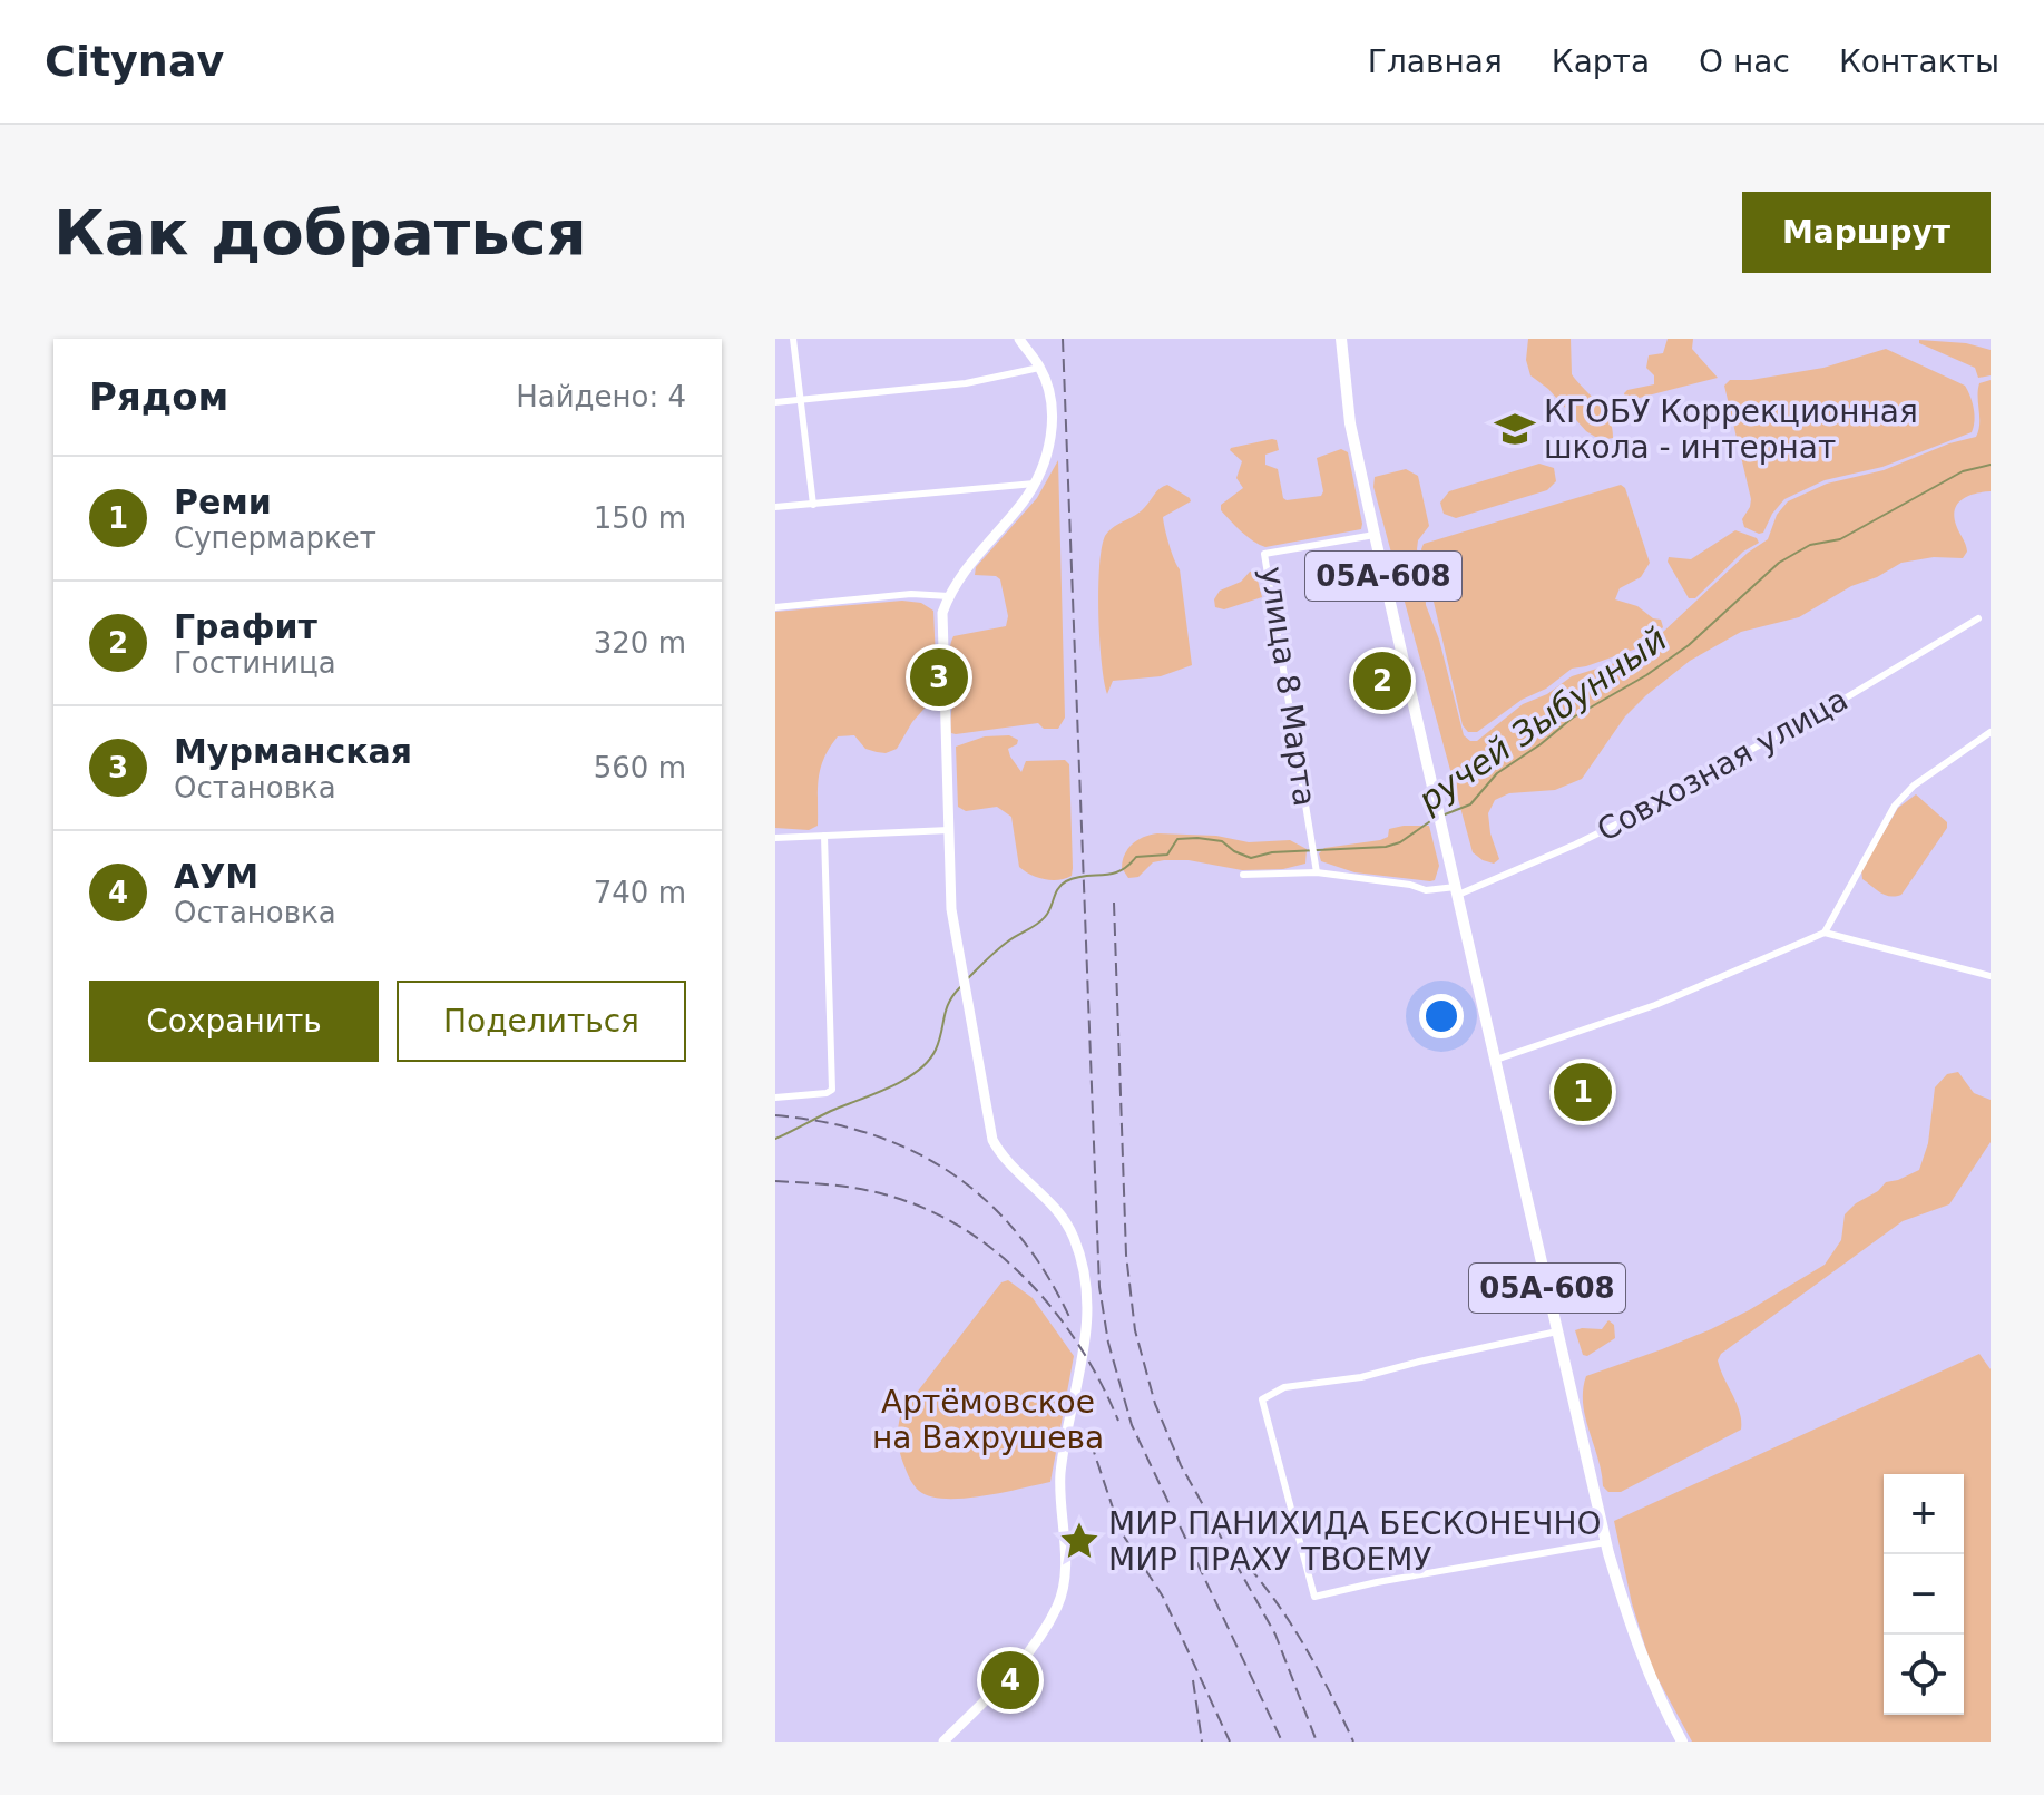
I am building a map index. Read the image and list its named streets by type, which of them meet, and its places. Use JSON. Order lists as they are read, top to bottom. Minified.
{"streets":{"main road":["05А-608"],"street":["улица 8 Марта","Совхозная улица"]},"crossings":[["05А-608","улица 8 Марта"],["05А-608","Совхозная улица"]],"water":["ручей Зыбунный"],"parks":["Артёмовское на Вахрушева"],"places":{"school or university":["КГОБУ Коррекционная школа - интернат"],"place":["МИР ПАНИХИДА БЕСКОНЕЧНО МИР ПРАХУ ТВОЕМУ"]},"page":{"header":"Citynav","nav":["Главная","Карта","О нас","Контакты"],"buttons":["Маршрут",["Сохранить","Поделиться"]],"title":"Как добраться","heading":["Рядом","Найдено: 4"],"list":[{"mark":"1","name":"Реми","note":"Супермаркет","value":"150 m"},{"mark":"2","name":"Графит","note":"Гостиница","value":"320 m"},{"mark":"3","name":"Мурманская","note":"Остановка","value":"560 m"},{"mark":"4","name":"АУМ","note":"Остановка","value":"740 m"}],"pins":["3","2","1","4"],"map_buttons":["+","−"]}}
